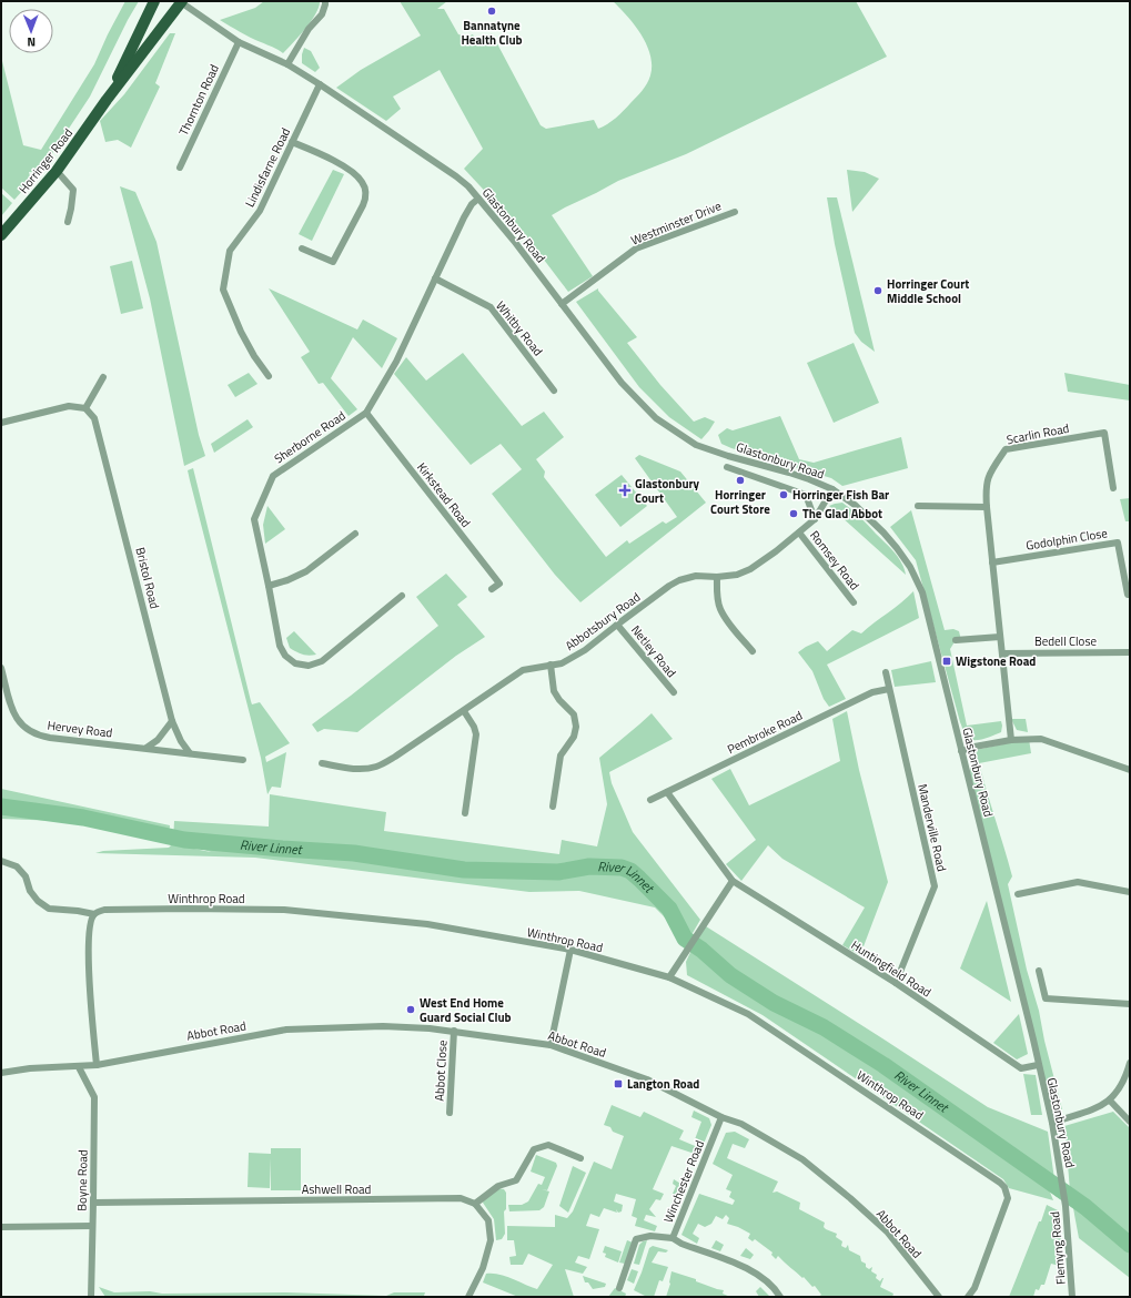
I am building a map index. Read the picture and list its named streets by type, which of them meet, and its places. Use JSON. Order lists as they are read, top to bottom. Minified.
{"streets":{"main road":["Horringer Road"],"street":["Thornton Road","Lindisfarne Road","Westminster Drive","Glastonbury Road","Whitby Road","Scarlin Road","Sherborne Road","Kirkstead Road","Godolphin Close","Romsey Road","Bristol Road","Abbotsbury Road","Bedell Close","Netley Road","Hervey Road","Pembroke Road","Manderville Road","Winthrop Road","Huntingfield Road","Abbot Road","Abbot Close","Boyne Road","Winchester Road","Ashwell Road","Flemyng Road"]},"crossings":[["Thornton Road","Glastonbury Road"],["Horringer Road","Glastonbury Road"],["Lindisfarne Road","Glastonbury Road"],["Westminster Drive","Glastonbury Road"],["Glastonbury Road","Sherborne Road"],["Glastonbury Road","Abbotsbury Road"],["Glastonbury Road","Huntingfield Road"],["Glastonbury Road","Flemyng Road"],["Whitby Road","Sherborne Road"],["Scarlin Road","Godolphin Close"],["Scarlin Road","Bedell Close"],["Sherborne Road","Kirkstead Road"],["Romsey Road","Abbotsbury Road"],["Bristol Road","Hervey Road"],["Abbotsbury Road","Netley Road"],["Pembroke Road","Manderville Road"],["Pembroke Road","Huntingfield Road"],["Manderville Road","Huntingfield Road"],["Abbot Road","Abbot Close"],["Abbot Road","Boyne Road"],["Abbot Road","Winchester Road"],["Boyne Road","Ashwell Road"]],"water":["River Linnet"],"places":{"other":["Bannatyne Health Club","Horringer Court Middle School","Horringer Court Store","Horringer Fish Bar","The Glad Abbot","West End Home Guard Social Club"],"health":["Glastonbury Court"],"transit":["Wigstone Road","Langton Road"]},"north":"bottom"}
